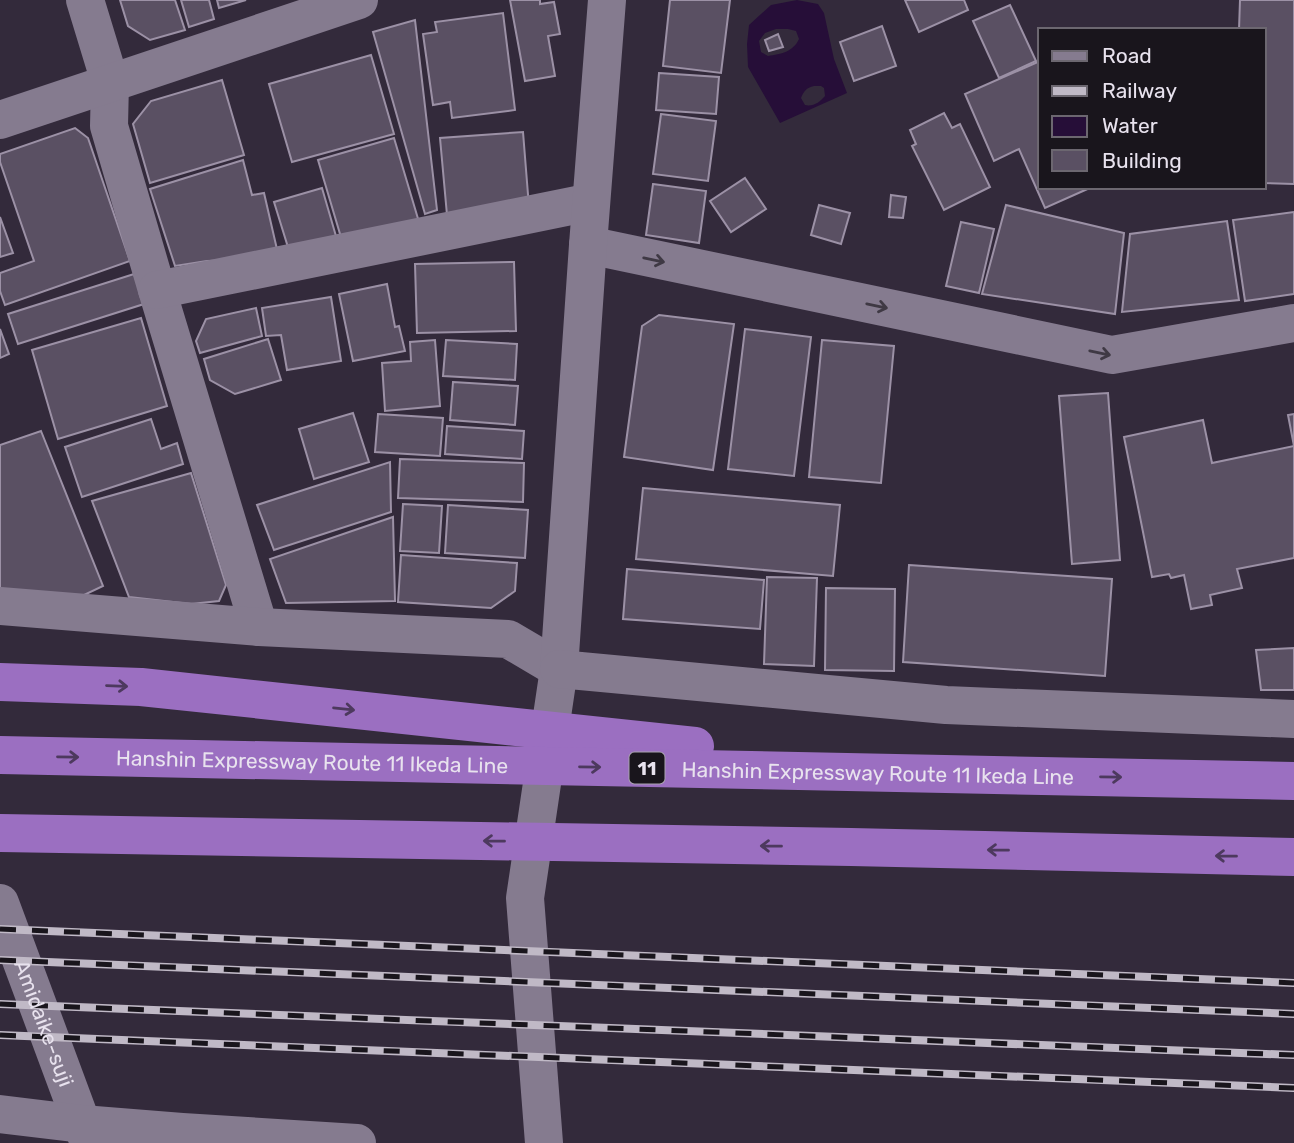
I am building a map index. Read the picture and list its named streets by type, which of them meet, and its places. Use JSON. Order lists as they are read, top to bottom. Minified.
{"streets":{"highway":["Hanshin Expressway Route 11 Ikeda Line","11"],"street":["Amidaike-suji"]},"crossings":[["Hanshin Expressway Route 11 Ikeda Line","11"]],"legend":["Road","Railway","Water","Building"]}
